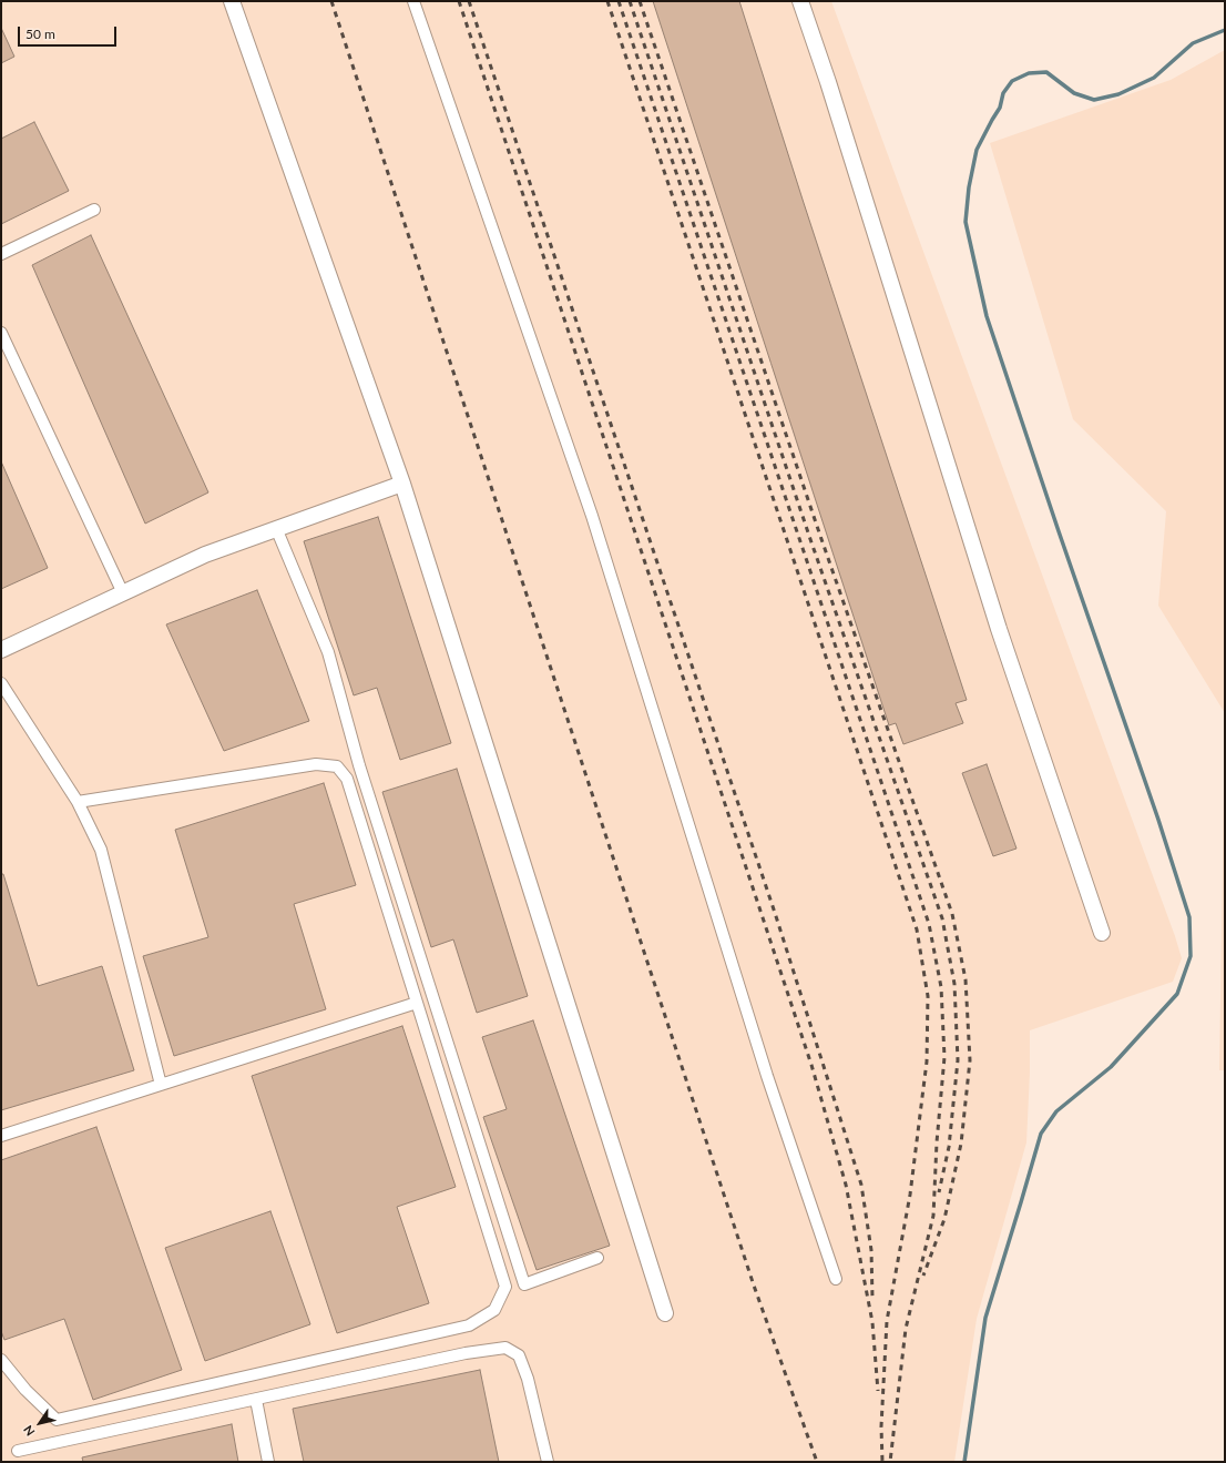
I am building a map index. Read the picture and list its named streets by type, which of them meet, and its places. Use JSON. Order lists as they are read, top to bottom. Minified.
{"scale_bar":"50 m","north":"bottom left"}
